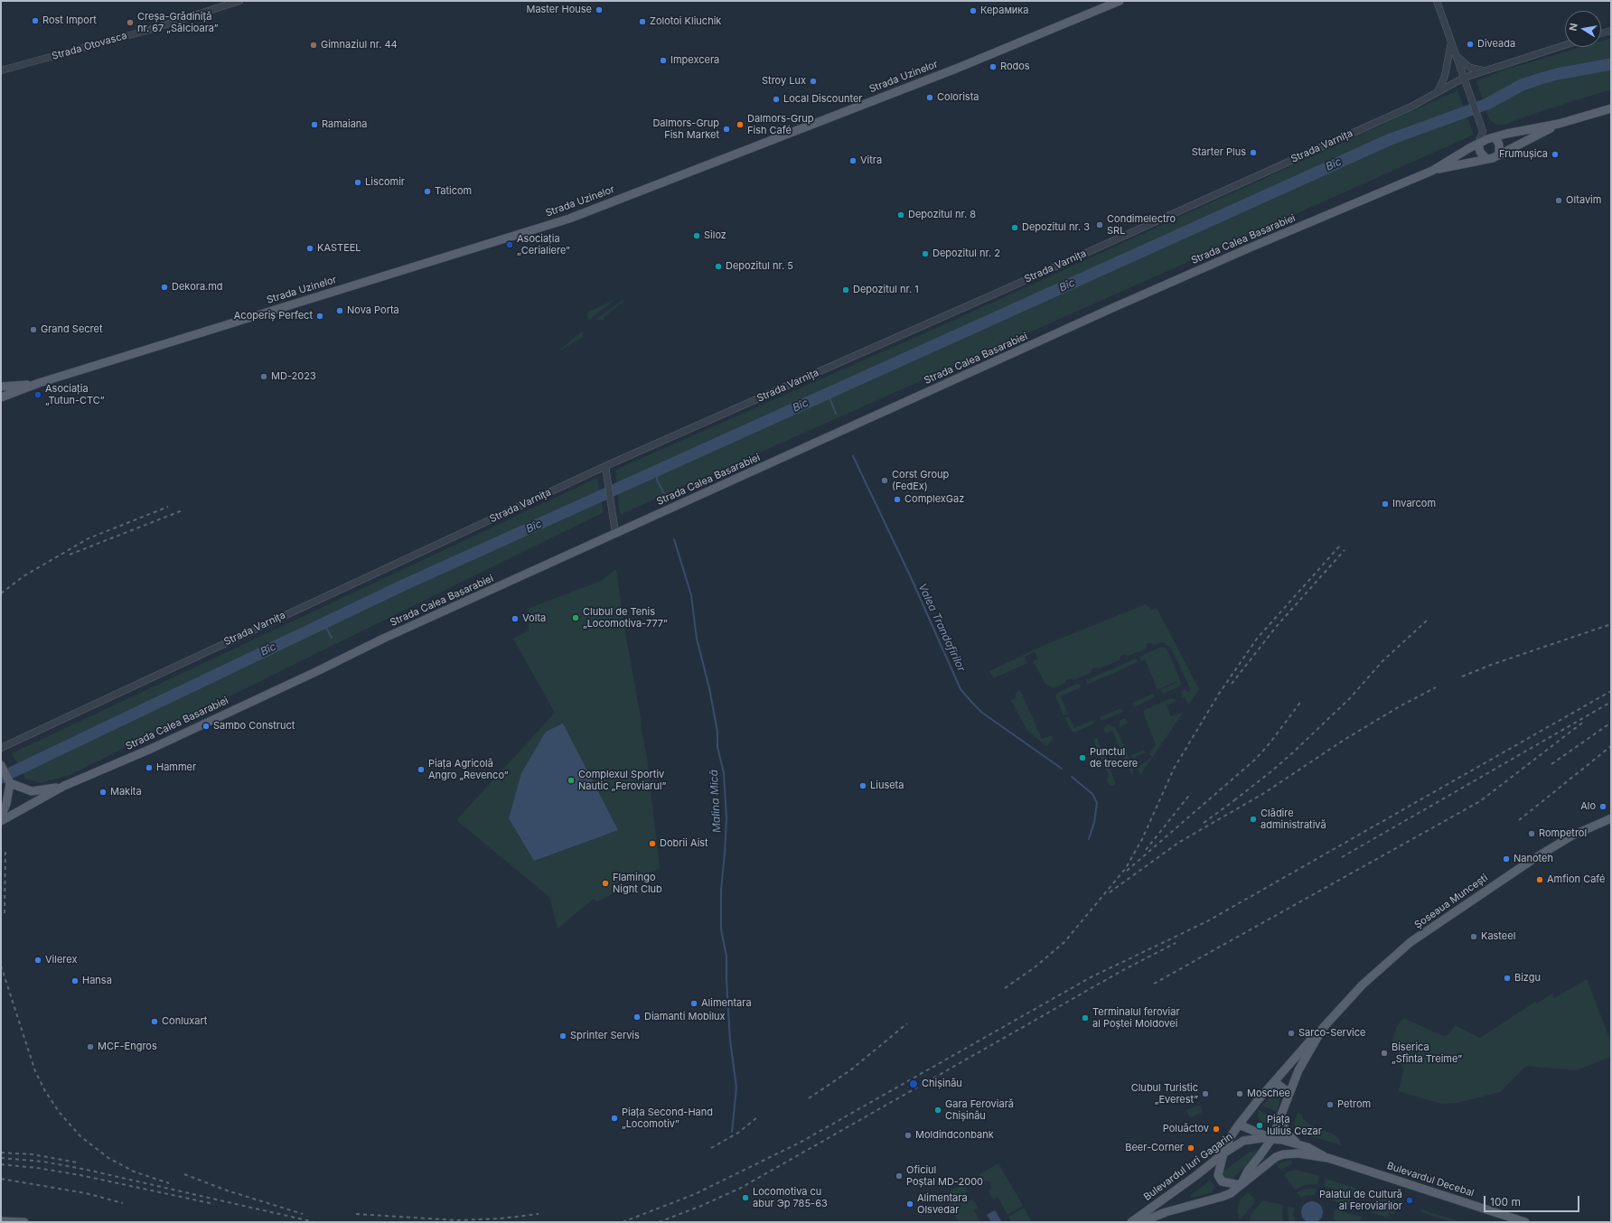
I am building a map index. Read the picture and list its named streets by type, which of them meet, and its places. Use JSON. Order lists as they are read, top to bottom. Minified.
{"streets":{"main road":["Strada Uzinelor","Strada Calea Basarabiei","Șoseaua Muncești","Bulevardul Iuri Gagarin","Bulevardul Decebal"],"street":["Strada Otovasca","Strada Varnița"]},"crossings":[["Șoseaua Muncești","Bulevardul Iuri Gagarin"],["Șoseaua Muncești","Bulevardul Decebal"],["Bulevardul Iuri Gagarin","Bulevardul Decebal"]],"water":["Bîc","Valea Trandafirilor","Malina Mică"],"places":["Master House","Керамика","Rost Import","Zolotoi Kliuchik","Creșa-Grădiniță nr. 67 „Sălcioara”","Diveada","Gimnaziul nr. 44","Impexcera","Rodos","Stroy Lux","Colorista","Local Discounter","Ramaiana","Dalmors-Grup Fish Café","Dalmors-Grup Fish Market","Starter Plus","Frumușica","Vitra","Liscomir","Taticom","Oltavim","Depozitul nr. 8","Condimelectro SRL","Depozitul nr. 3","Siloz","Asociația „Cerialiere”","KASTEEL","Depozitul nr. 2","Depozitul nr. 5","Dekora.md","Depozitul nr. 1","Nova Porta","Acoperiș Perfect","Grand Secret","MD-2023","Asociația „Tutun-CTC”","Corst Group (FedEx)","ComplexGaz","Invarcom","Clubul de Tenis „Locomotiva-777”","Volta","Sambo Construct","Punctul de trecere","Hammer","Piața Agricolă Angro „Revenco”","Complexul Sportiv Nautic „Feroviarul”","Liuseta","Makita","Alo","Clădire administrativă","Rompetrol","Dobrii Aist","Nanoteh","Amfion Café","Flamingo Night Club","Kasteel","Vilerex","Bizgu","Hansa","Alimentara","Diamanti Mobilux","Terminalul feroviar al Poștei Moldovei","Conluxart","Sarco-Service","Sprinter Servis","MCF-Engros","Biserica „Sfînta Treime”","Chișinău","Clubul Turistic „Everest”","Moschee","Petrom","Gara Feroviară Chișinău","Piața Second-Hand „Locomotiv”","Piața Iulius Cezar","Poluăctov","Moldindconbank","Beer-Corner","Oficiul Poștal MD-2000","Locomotiva cu abur Эр 785-63","Palatul de Cultură al Feroviarilor","Alimentara Olsvedar"],"scale_bar":"100 m","north":"left"}
